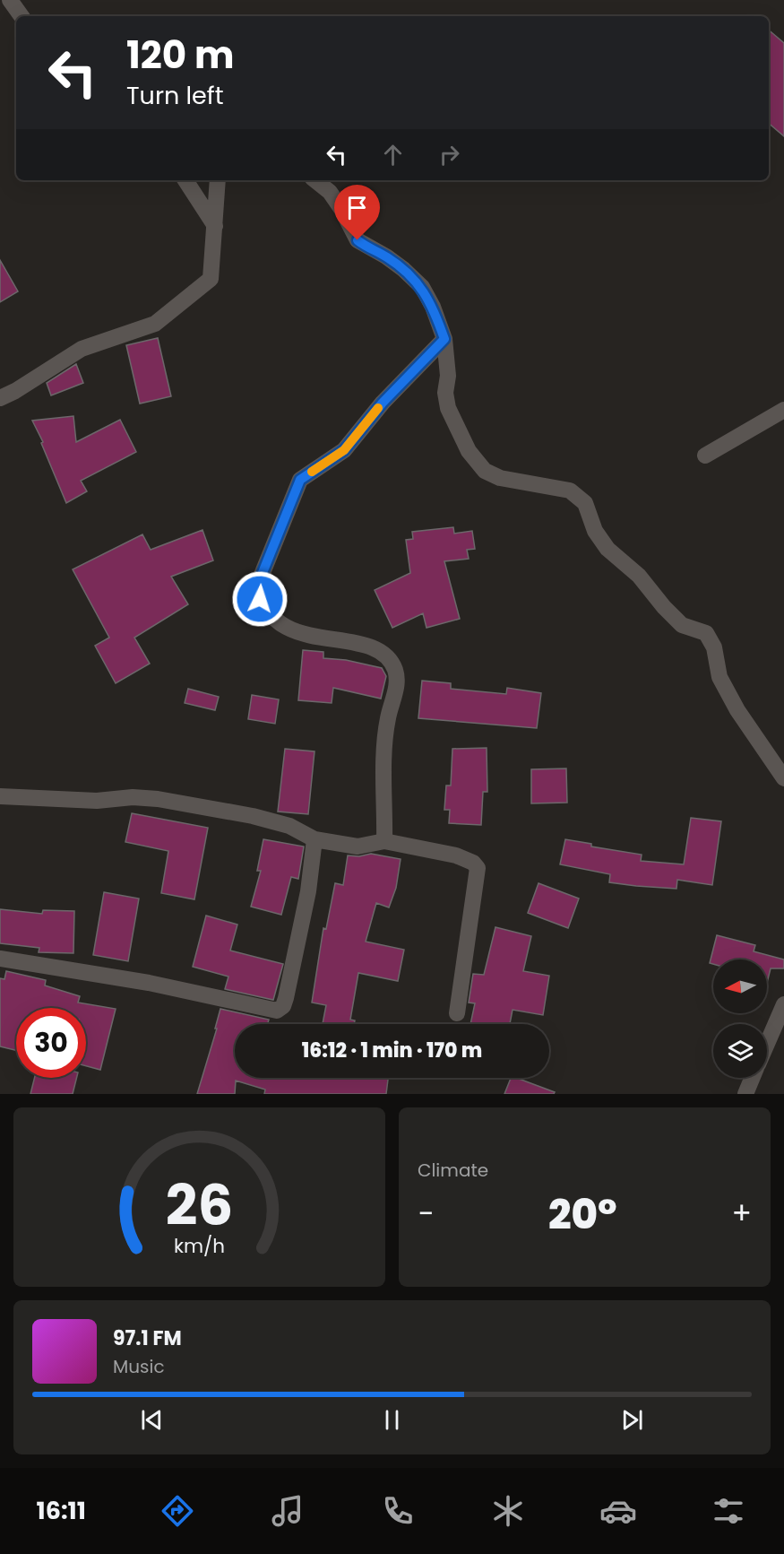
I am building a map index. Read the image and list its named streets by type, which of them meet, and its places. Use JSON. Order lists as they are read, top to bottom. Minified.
{"north":"left","page":{"turn":["120 m","Turn left"],"limit":"30","trip":"16:12 · 1 min · 170 m","tile":"Climate","heat":["−","20°","+"],"song":["97.1 FM","Music"],"tabs":"16:11","gauge":["26","km/h"]}}
